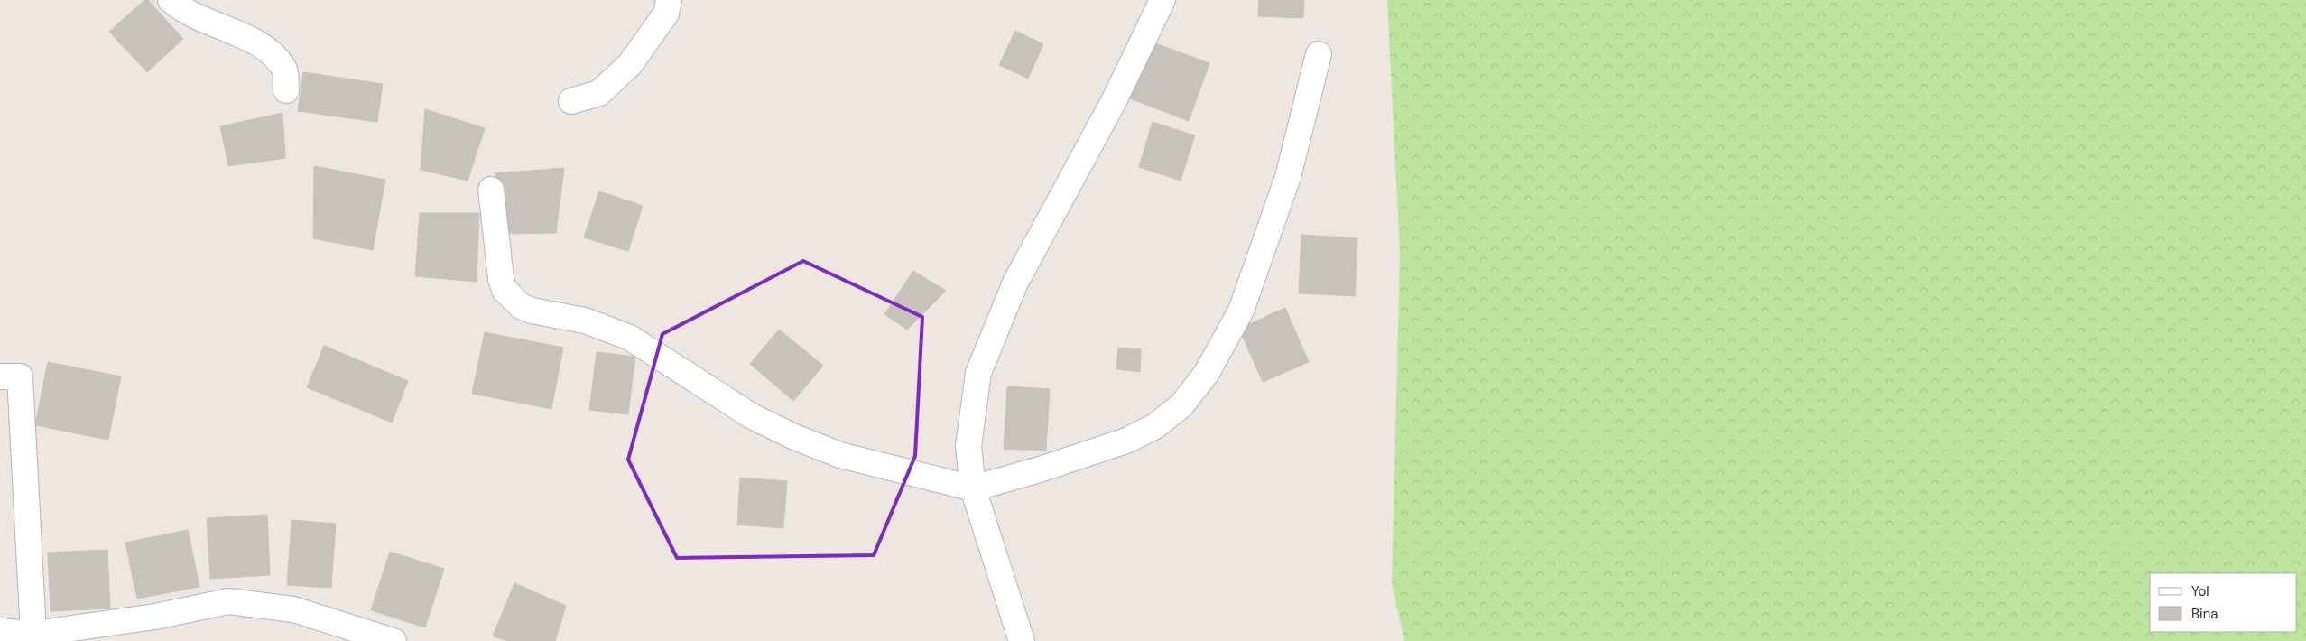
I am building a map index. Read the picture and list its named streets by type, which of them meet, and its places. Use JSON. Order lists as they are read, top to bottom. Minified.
{"legend":["Yol","Bina"]}
